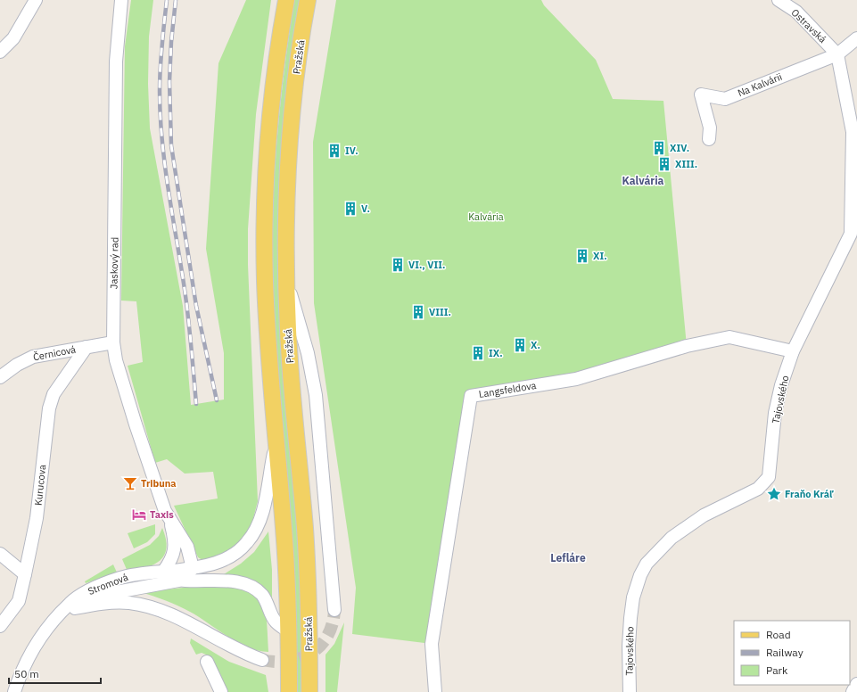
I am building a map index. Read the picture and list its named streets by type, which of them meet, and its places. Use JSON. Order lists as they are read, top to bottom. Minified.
{"streets":{"main road":["Pražská"],"street":["Ostravská","Na Kalvárii","Jaskový rad","Černicová","Langsfeldova","Tajovského","Kurucova","Stromová"]},"crossings":[["Ostravská","Na Kalvárii"],["Ostravská","Tajovského"],["Pražská","Stromová"],["Na Kalvárii","Tajovského"],["Jaskový rad","Černicová"],["Jaskový rad","Stromová"],["Černicová","Kurucova"],["Langsfeldova","Tajovského"]],"districts":["Kalvária","Lefláre"],"parks":["Kalvária"],"places":{"building":["XIV.","IV.","XIII.","V.","XI.","VI., VII.","VIII.","X.","IX."],"bar":["Tribuna"],"place":["Fraňo Kráľ"],"hotel":["Taxis"]},"legend":["Road","Railway","Park"],"scale_bar":"50 m"}
